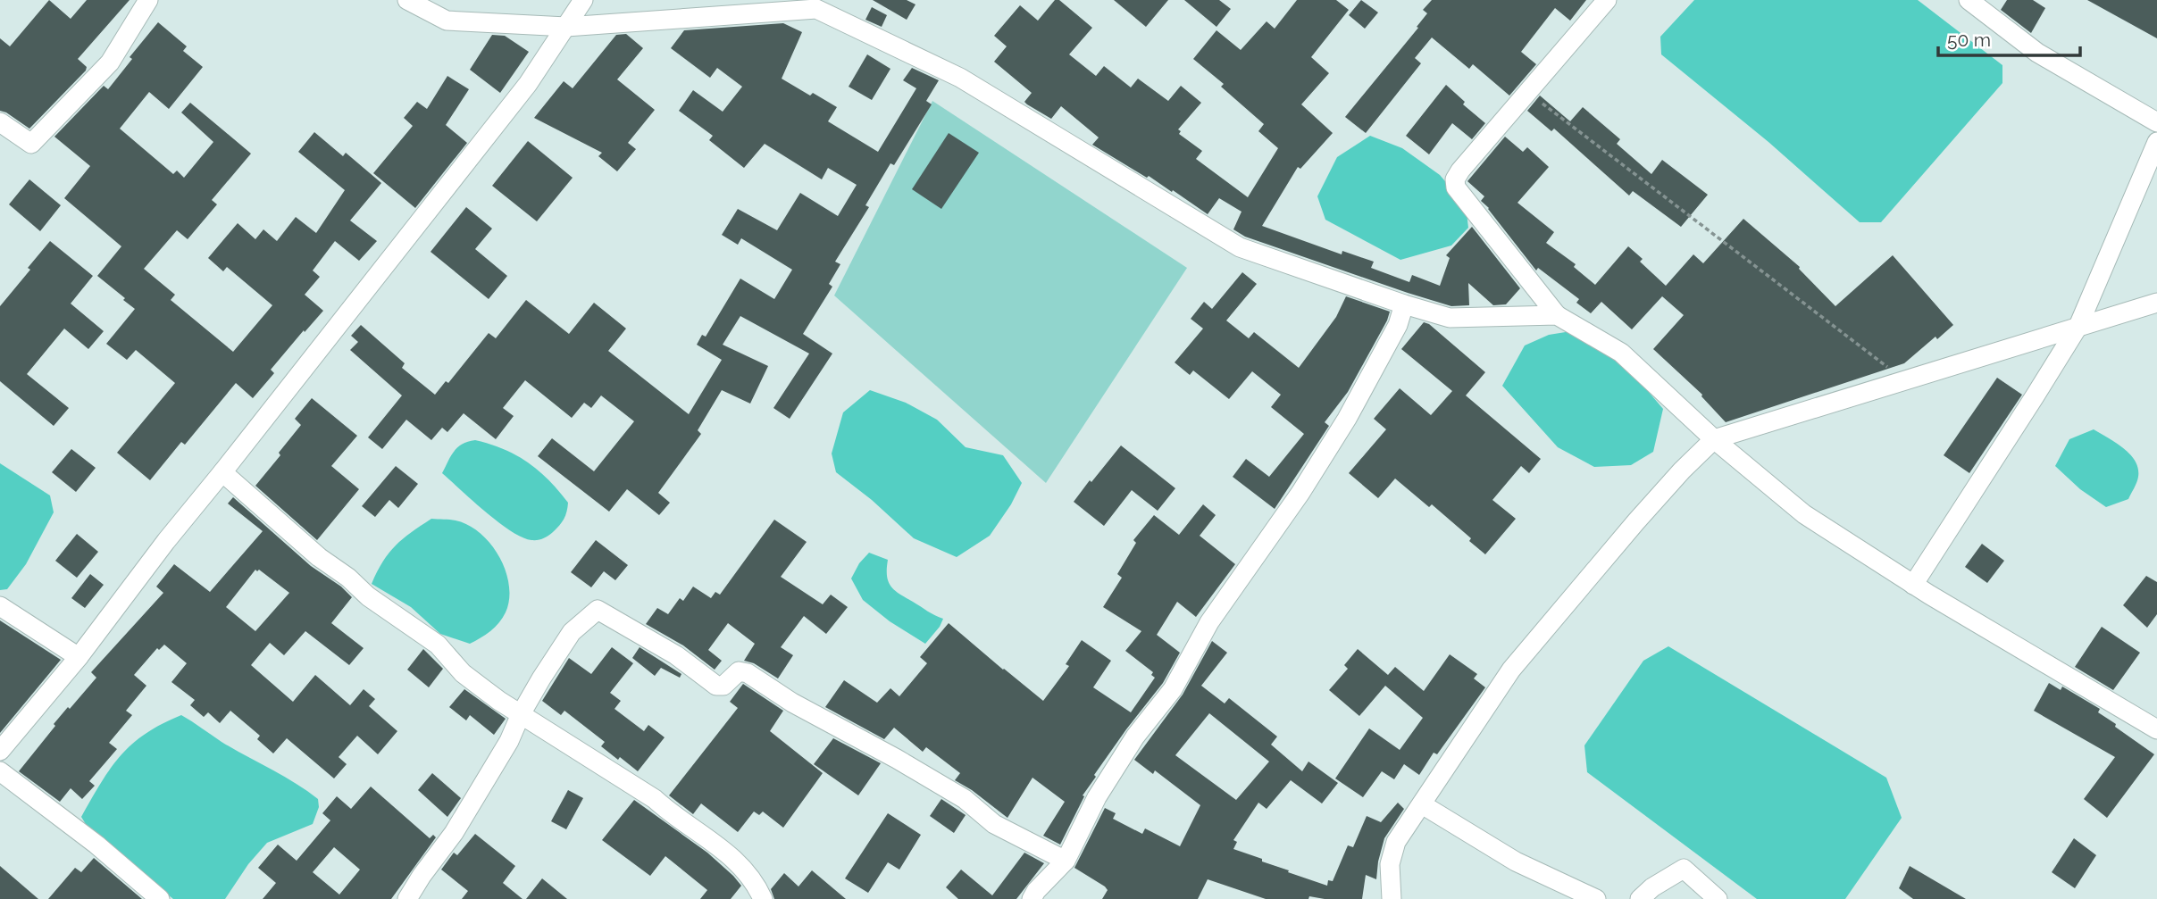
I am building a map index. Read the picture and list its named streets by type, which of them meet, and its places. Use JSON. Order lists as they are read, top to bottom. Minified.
{"scale_bar":"50 m"}
